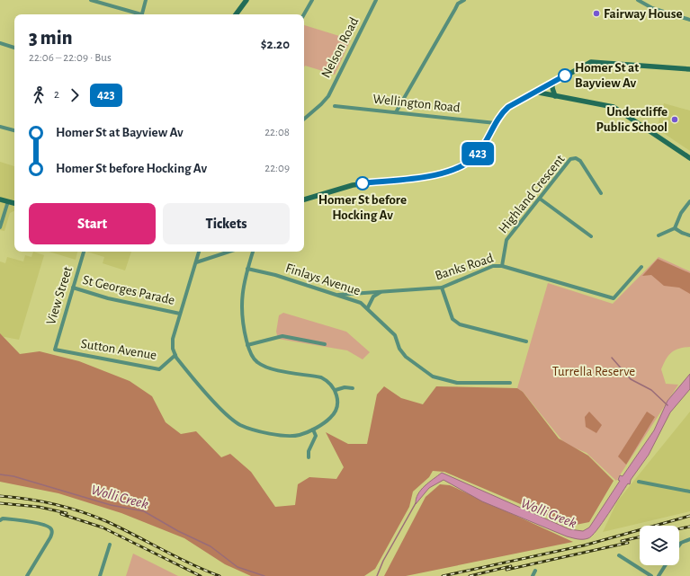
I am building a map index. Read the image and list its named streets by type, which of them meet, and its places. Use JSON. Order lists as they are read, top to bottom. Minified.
{"streets":{"street":["Nelson Road","Wellington Road","Highland Crescent","Banks Road","Finlays Avenue","St Georges Parade","View Street","Sutton Avenue"]},"crossings":[["Highland Crescent","Banks Road"],["Banks Road","Finlays Avenue"],["St Georges Parade","View Street"],["View Street","Sutton Avenue"]],"water":["Wolli Creek"],"parks":["Turrella Reserve"],"places":["Fairway House","Homer St at Bayview Av","Undercliffe Public School","Homer St before Hocking Av"],"lines":["bus line 423"],"page":{"on_map":"423","heading":["3 min","22:06 – 22:09 · Bus","$2.20"],"legs":["2","423"],"list":[{"name":"Homer St at Bayview Av","value":"22:08"},{"name":"Homer St before Hocking Av","value":"22:09"}],"buttons":["Start","Tickets"]}}
